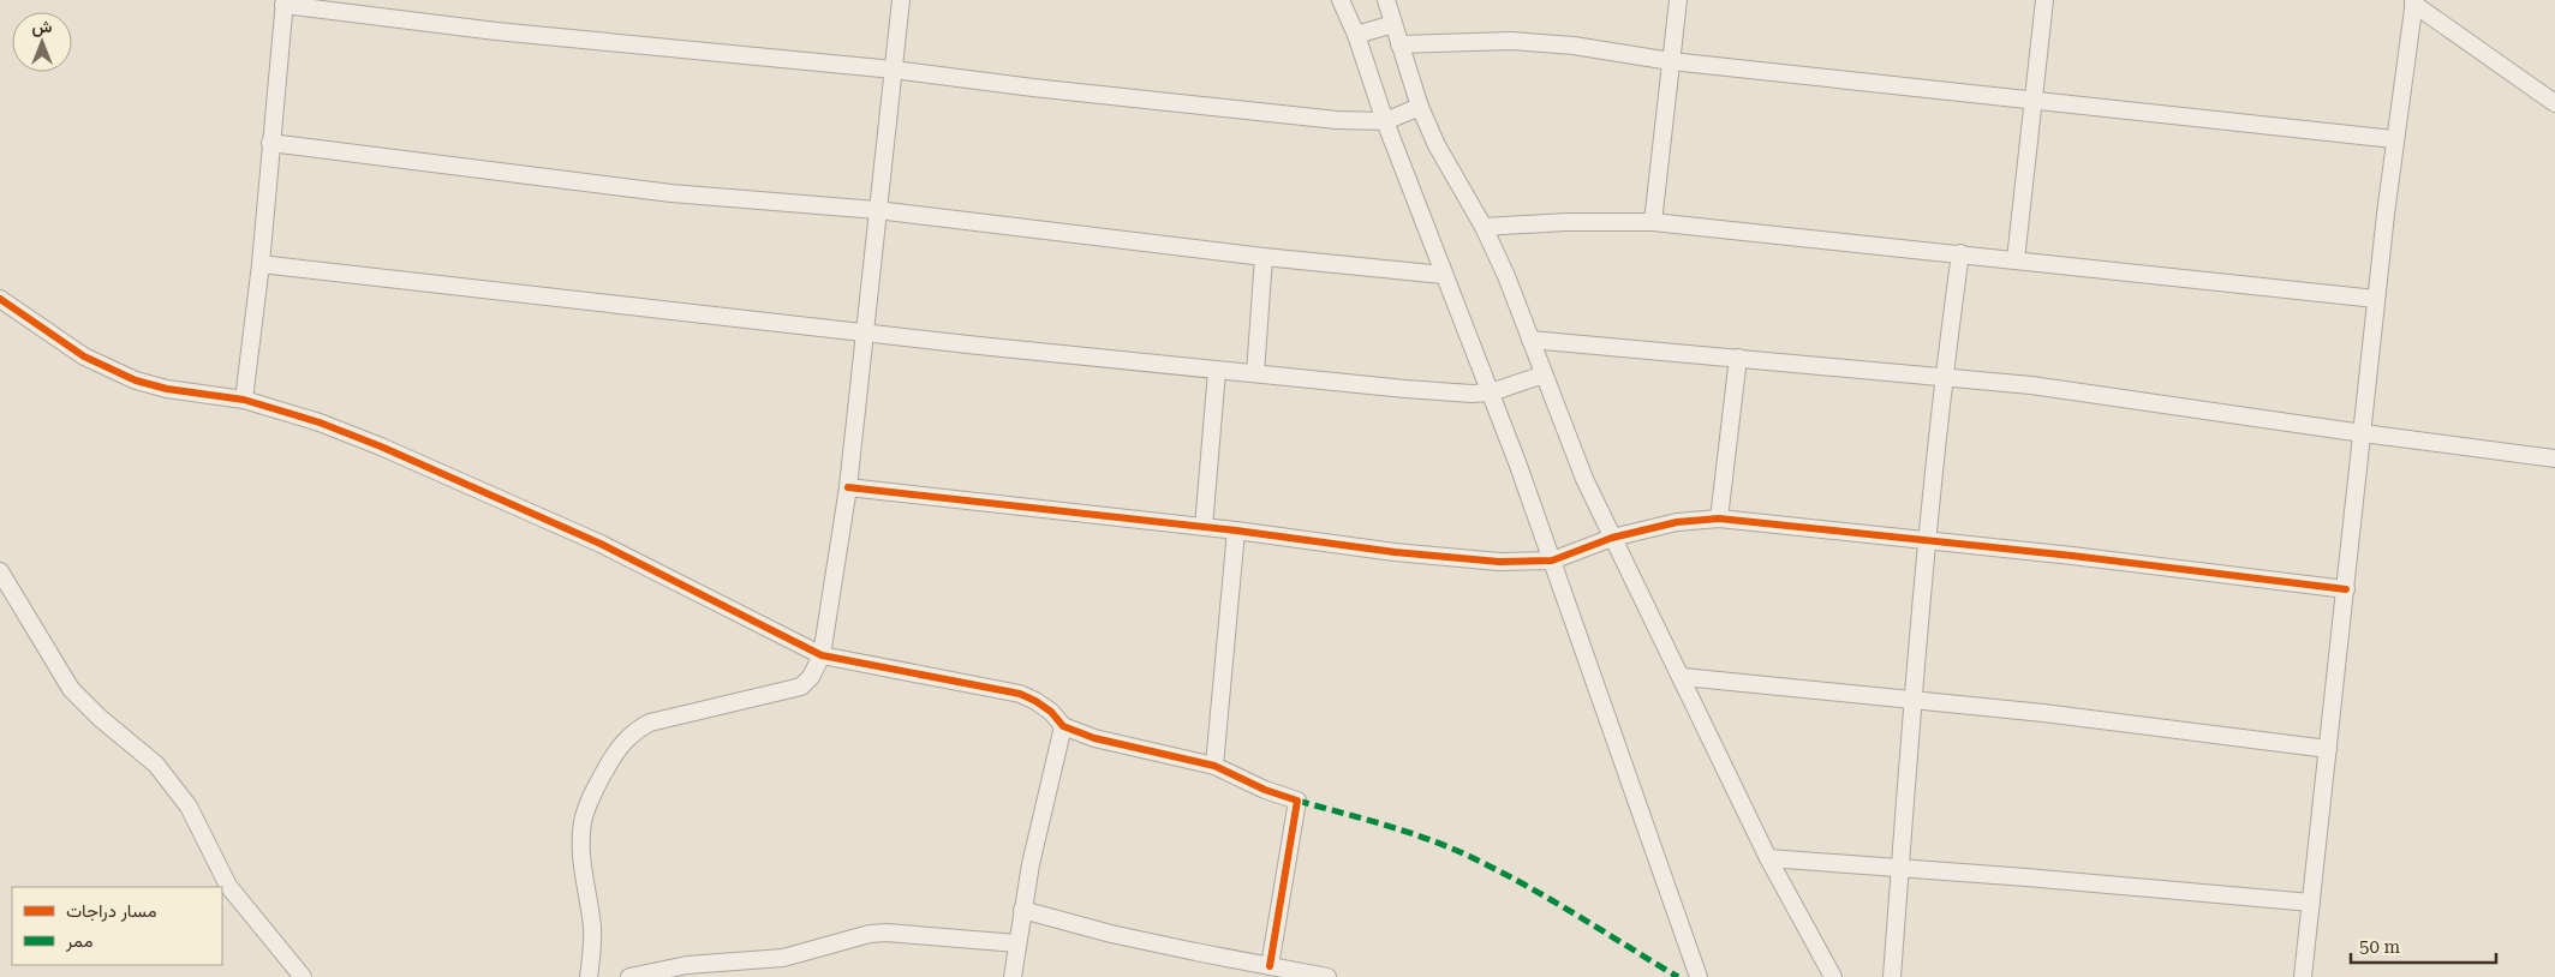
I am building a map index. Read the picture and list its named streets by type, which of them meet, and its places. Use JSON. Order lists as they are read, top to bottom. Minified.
{"legend":["مسار دراجات","ممر"],"scale_bar":"50 m","north":"top"}
